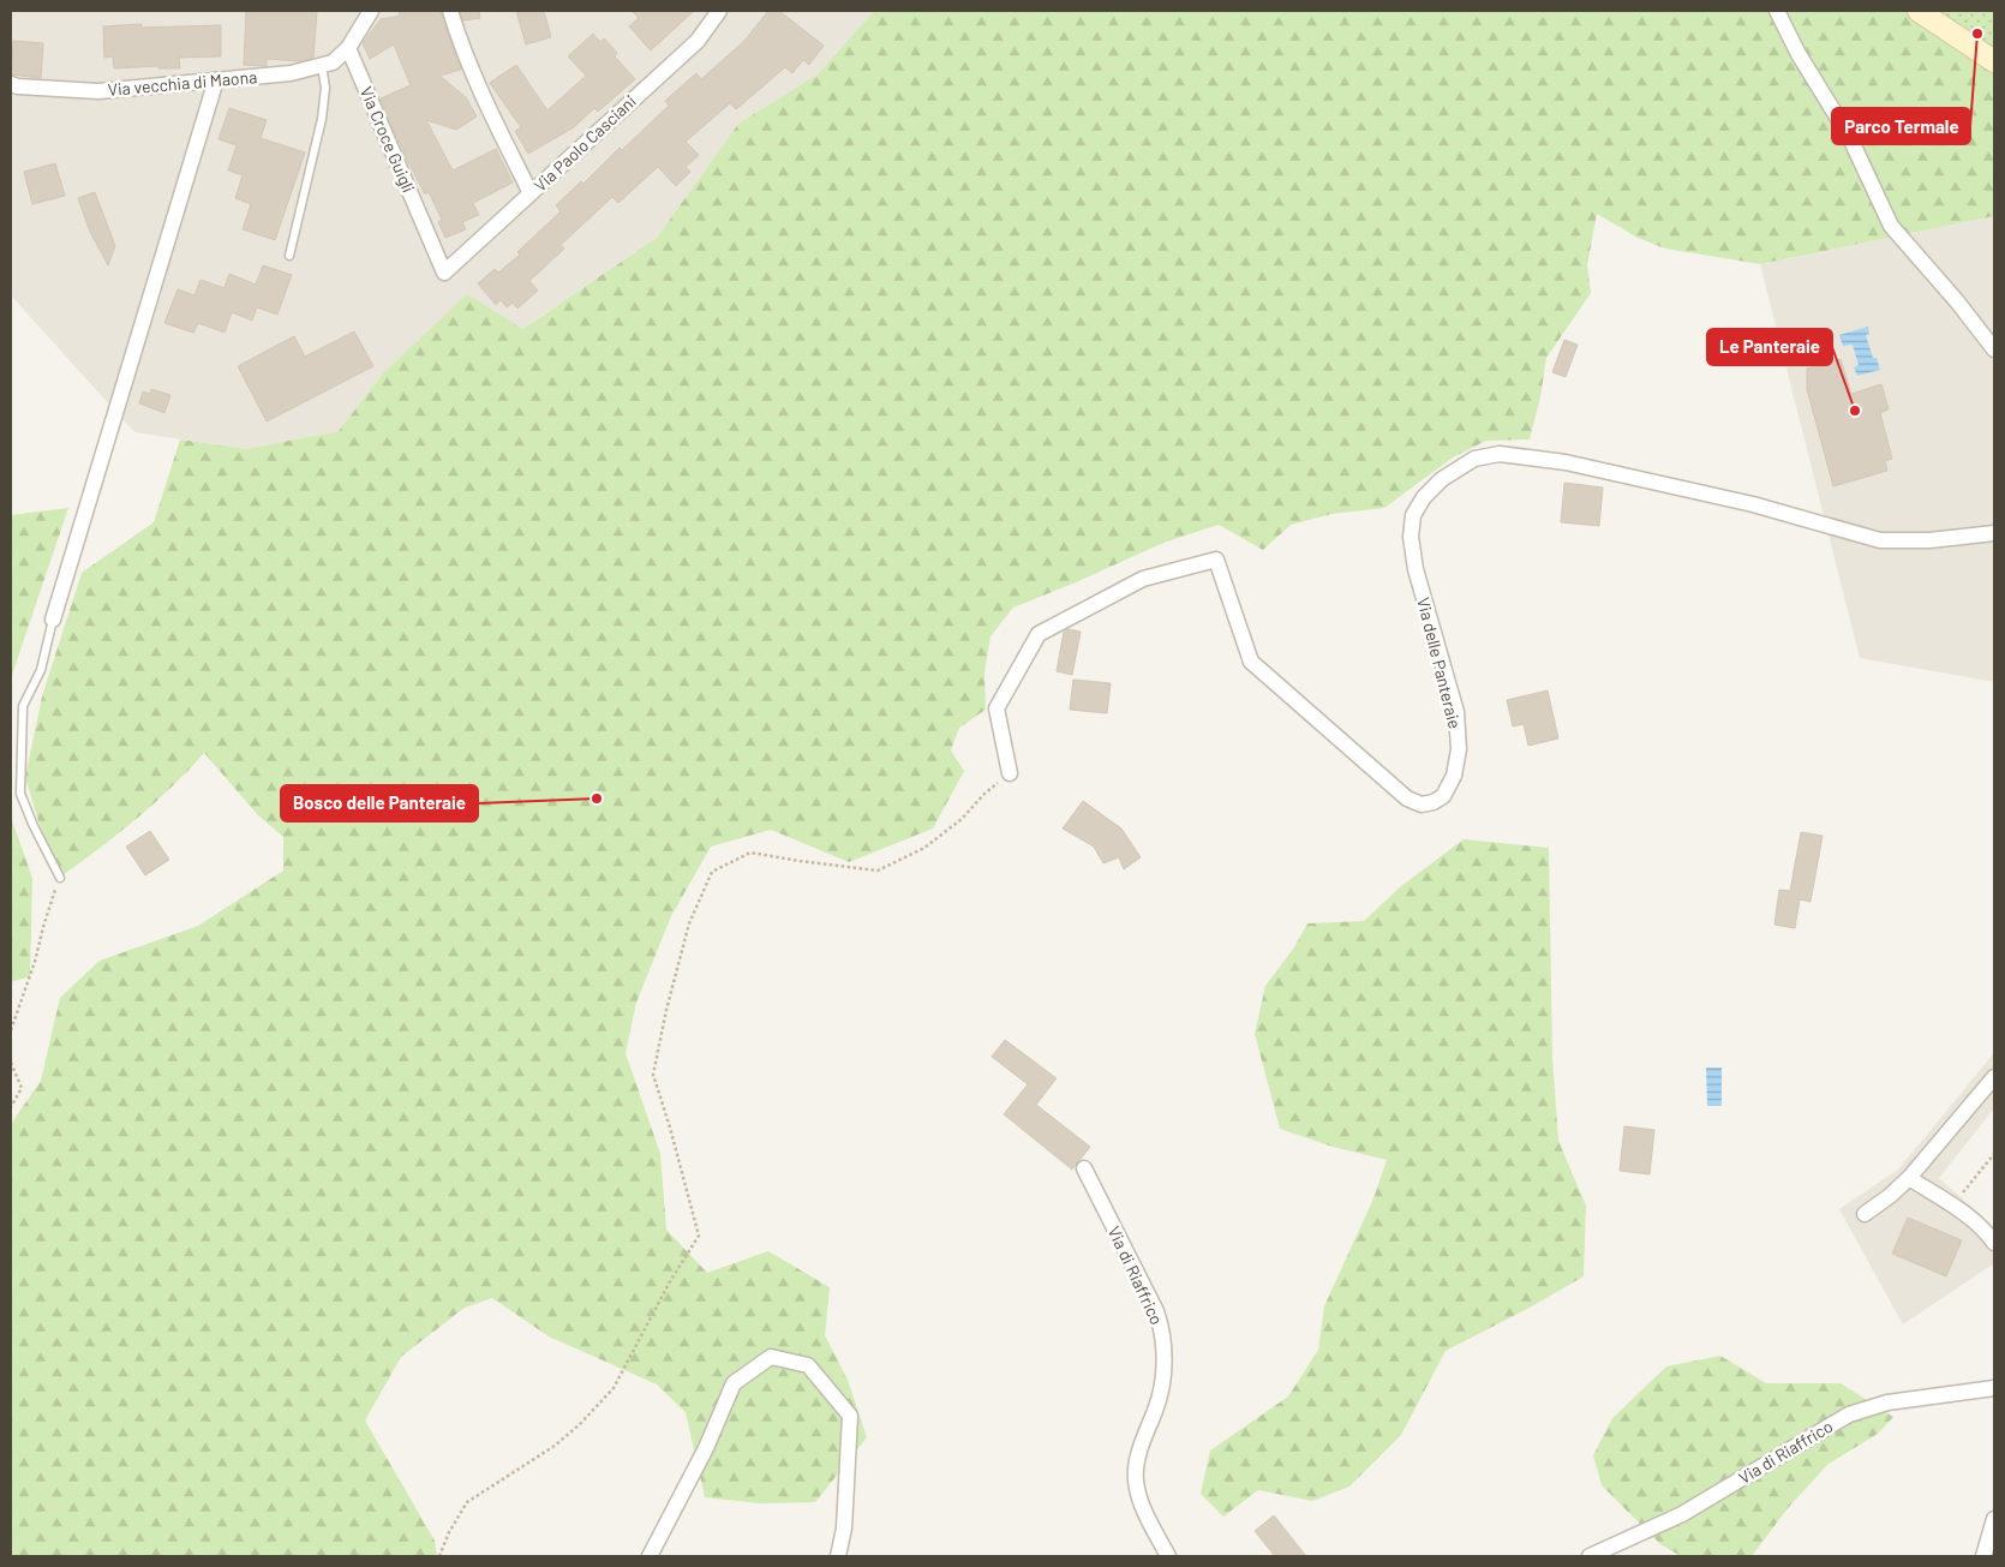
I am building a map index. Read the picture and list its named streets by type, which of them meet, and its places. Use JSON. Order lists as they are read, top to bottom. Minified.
{"streets":{"street":["Via vecchia di Maona","Via Croce Guigli","Via Paolo Casciani","Via delle Panteraie","Via di Riaffrico"]},"crossings":[["Via vecchia di Maona","Via Croce Guigli"],["Via Croce Guigli","Via Paolo Casciani"]],"places":["Parco Termale","Le Panteraie","Bosco delle Panteraie"]}
